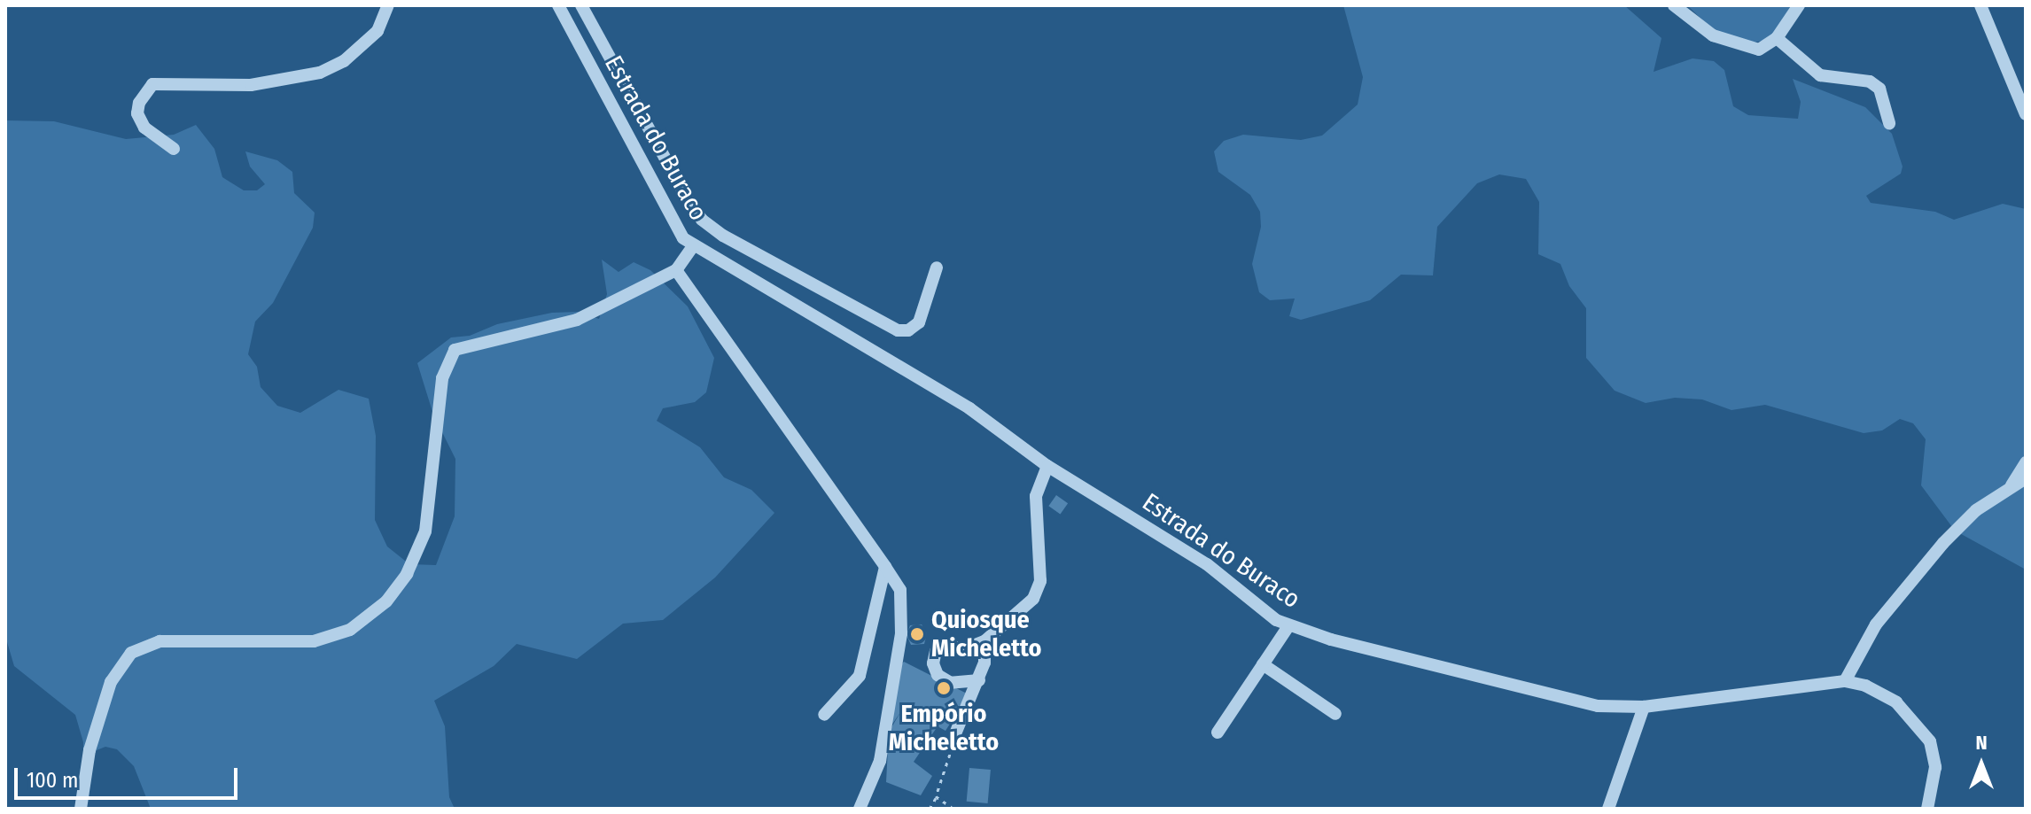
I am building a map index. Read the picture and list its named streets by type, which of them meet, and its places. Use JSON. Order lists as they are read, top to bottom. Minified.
{"streets":{"street":["Estrada do Buraco"]},"places":["Quiosque Micheletto","Empório Micheletto"],"scale_bar":"100 m","north":"top"}
